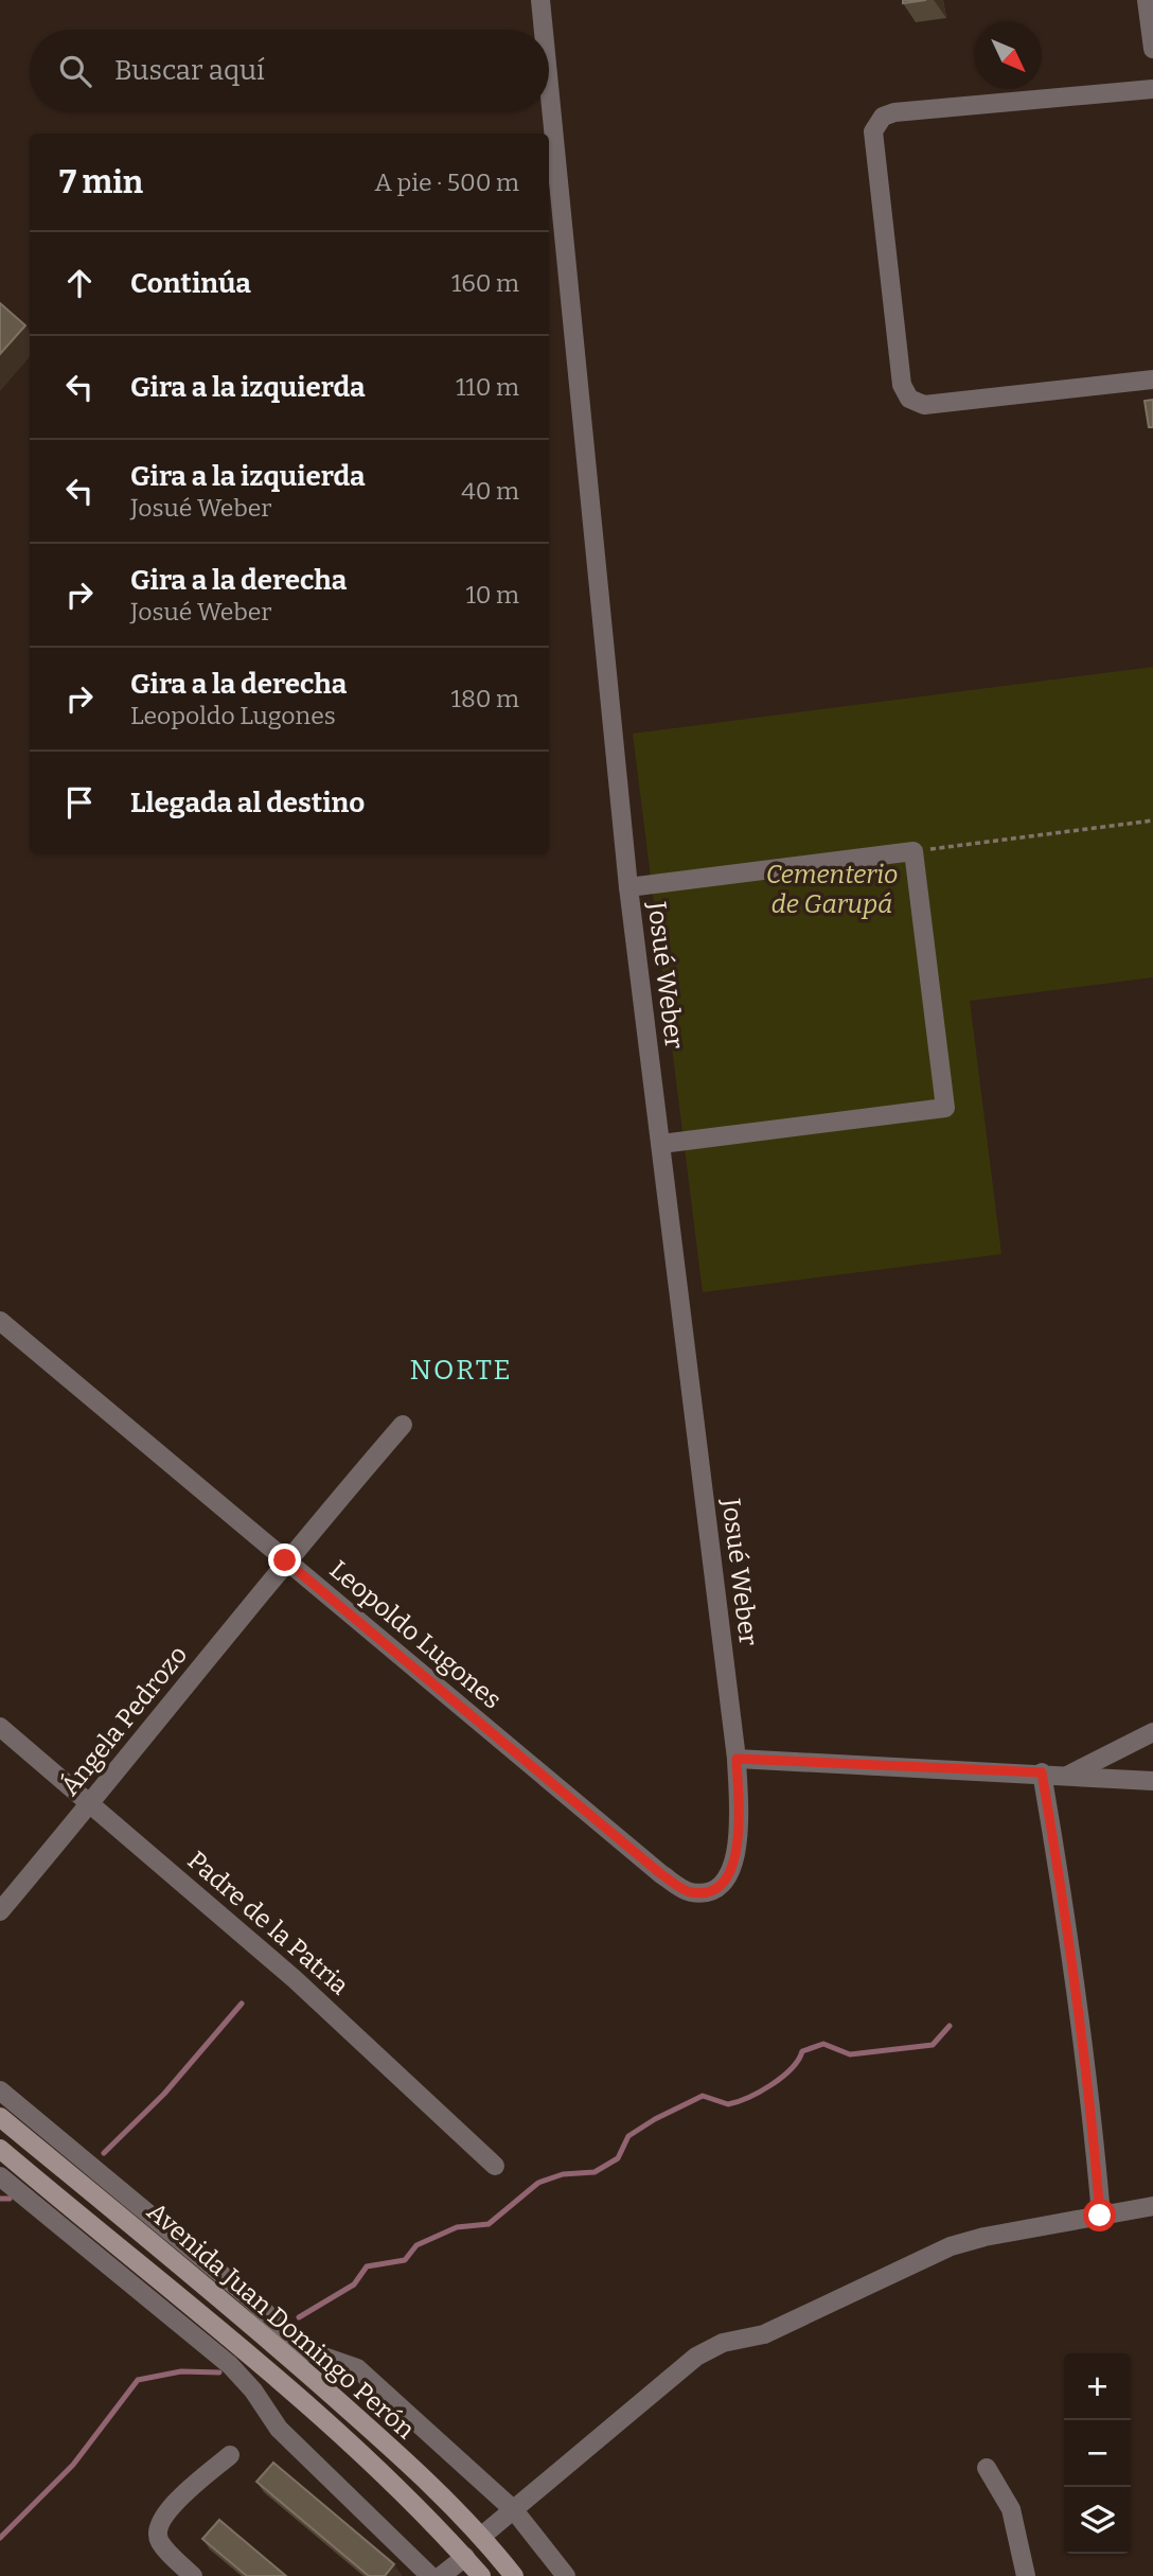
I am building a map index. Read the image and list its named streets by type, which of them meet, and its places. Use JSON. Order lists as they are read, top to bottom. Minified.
{"streets":{"main road":["Avenida Juan Domingo Perón"],"street":["Josué Weber","Leopoldo Lugones","Ángela Pedrozo","Padre de la Patria"]},"crossings":[["Josué Weber","Leopoldo Lugones"],["Leopoldo Lugones","Ángela Pedrozo"],["Ángela Pedrozo","Padre de la Patria"]],"districts":["NORTE"],"parks":["Cementerio de Garupá"],"north":"bottom right","page":{"search":"Buscar aquí","heading":["7 min","A pie · 500 m"],"list":[["Continúa","160 m"],["Gira a la izquierda","110 m"],["Gira a la izquierda","Josué Weber","40 m"],["Gira a la derecha","Josué Weber","10 m"],["Gira a la derecha","Leopoldo Lugones","180 m"],"Llegada al destino"],"map_buttons":["+","−"]}}
